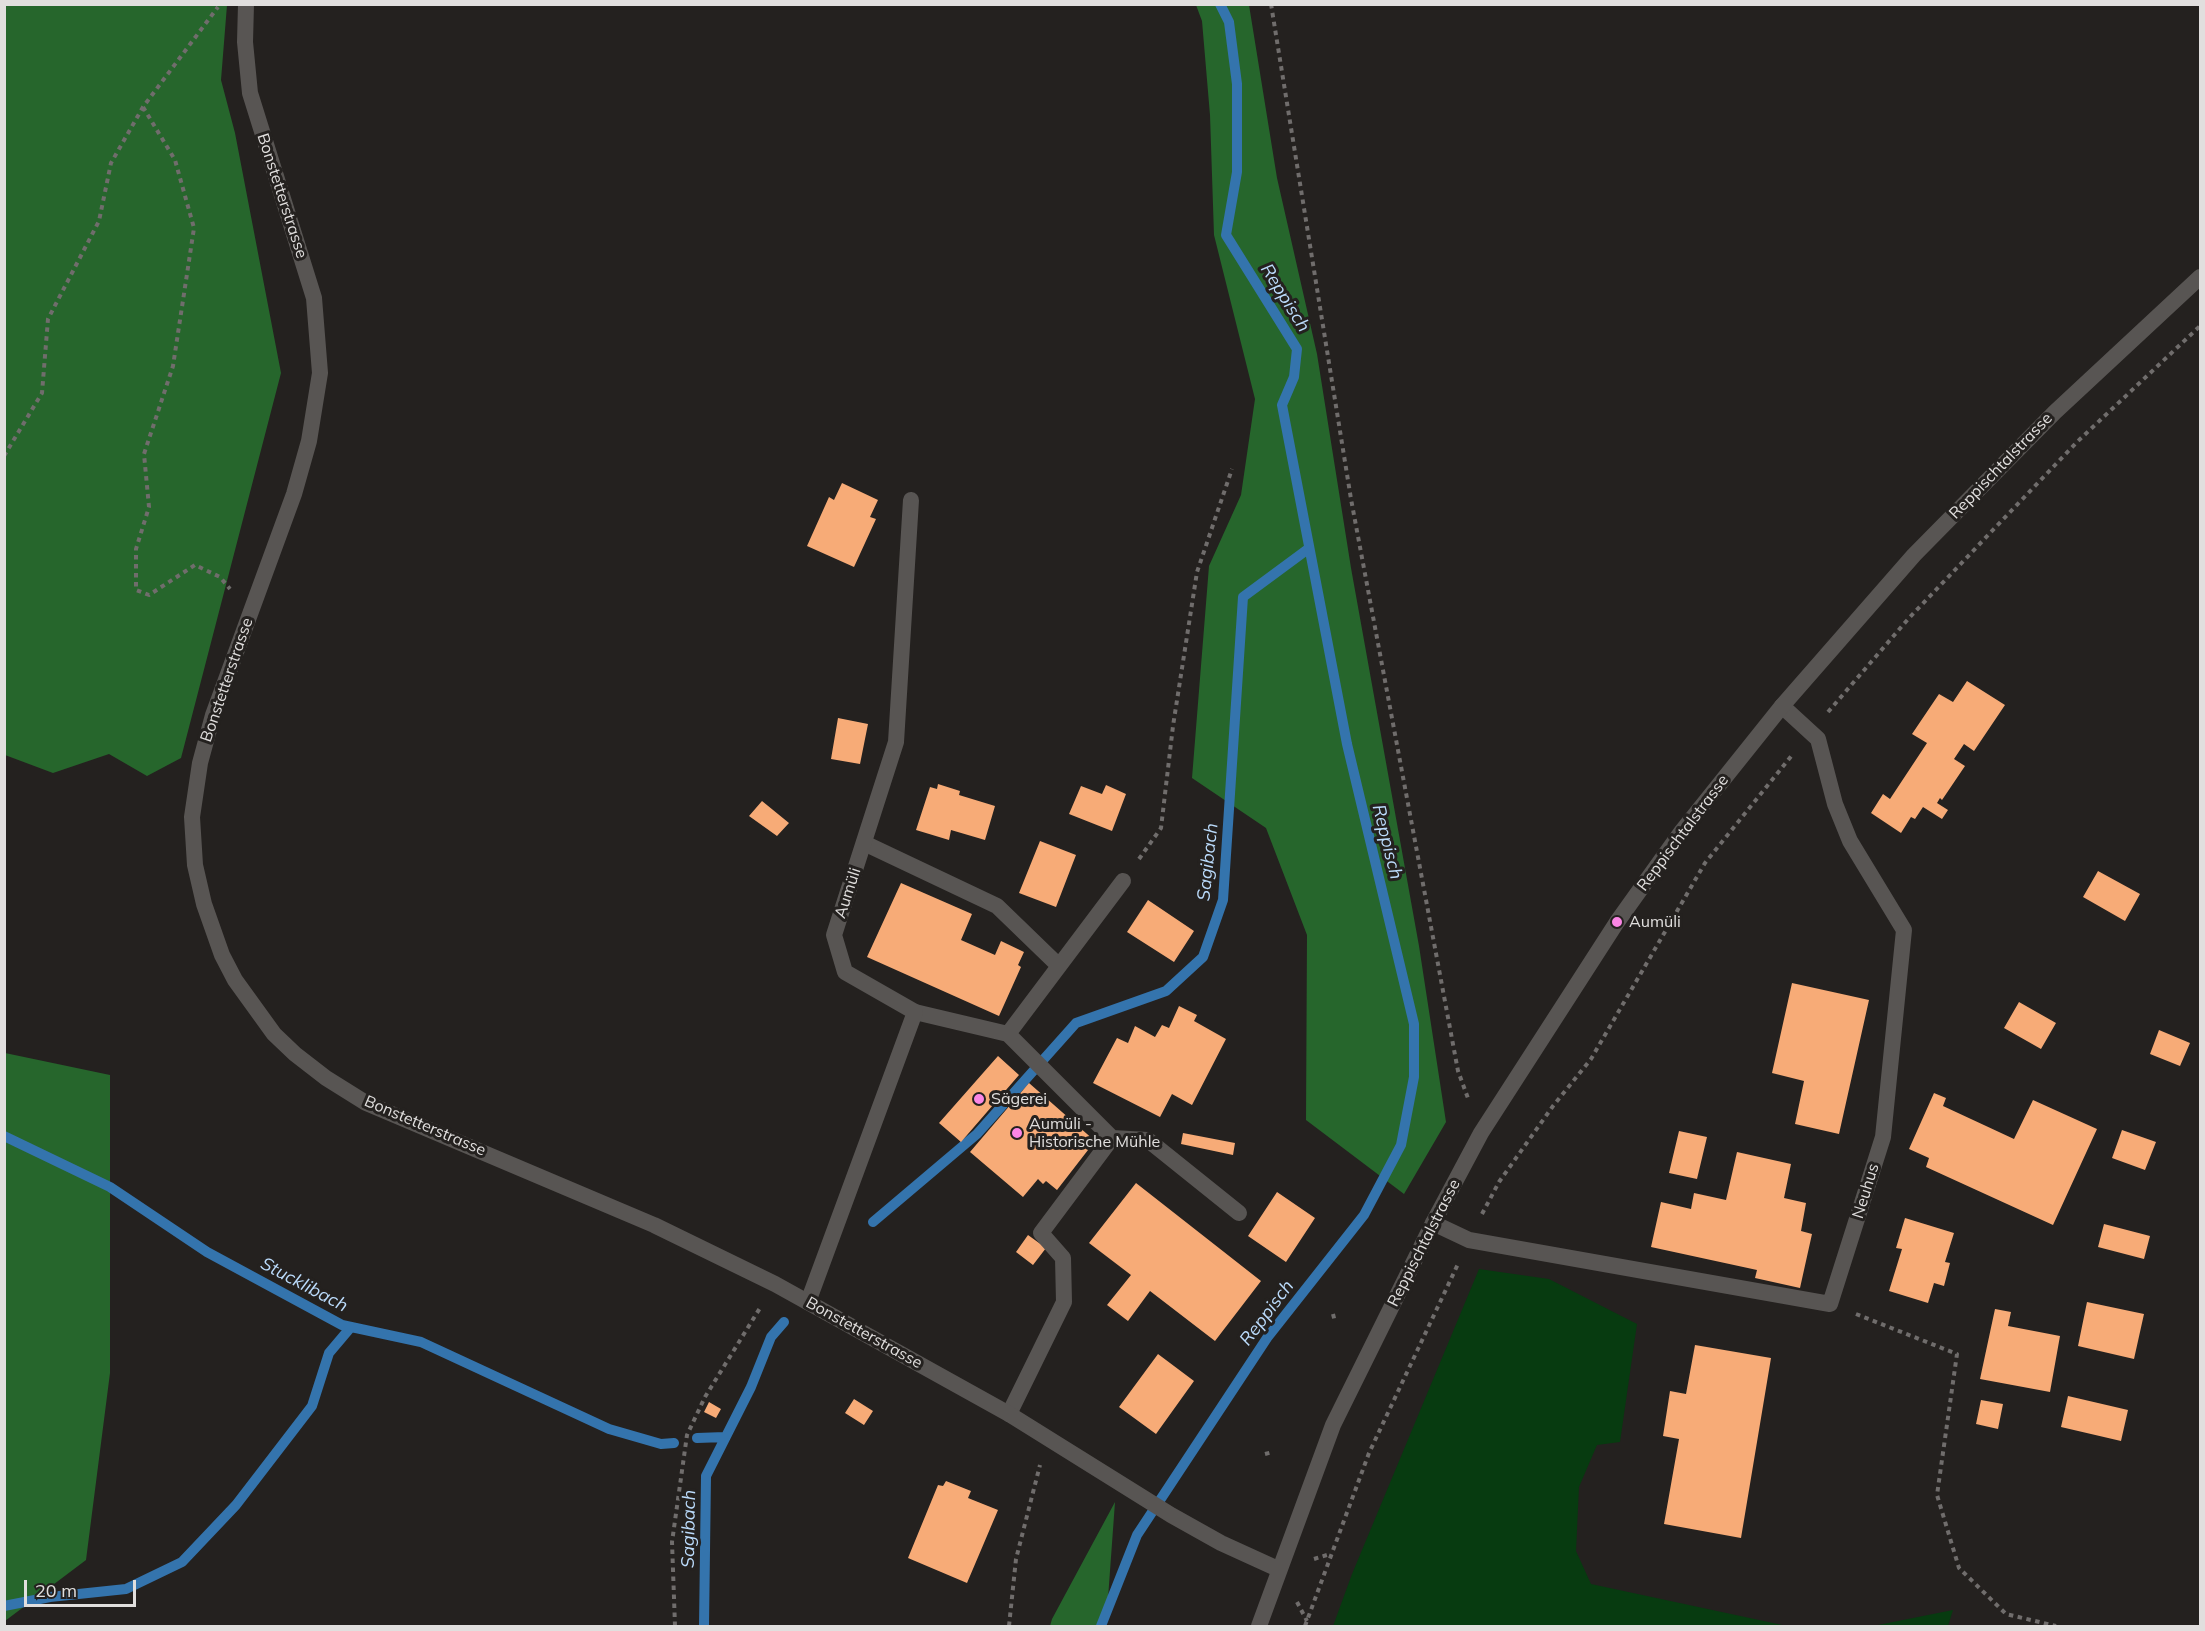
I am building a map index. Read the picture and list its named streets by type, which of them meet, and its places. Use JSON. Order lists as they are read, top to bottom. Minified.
{"streets":{"main road":["Bonstetterstrasse","Reppischtalstrasse","Aumüli","Neuhus"]},"crossings":[["Bonstetterstrasse","Reppischtalstrasse"],["Reppischtalstrasse","Neuhus"]],"water":["Reppisch","Sagibach","Stucklibach"],"places":["Aumüli","Sägerei","Aumüli - Historische Mühle"],"scale_bar":"20 m"}
